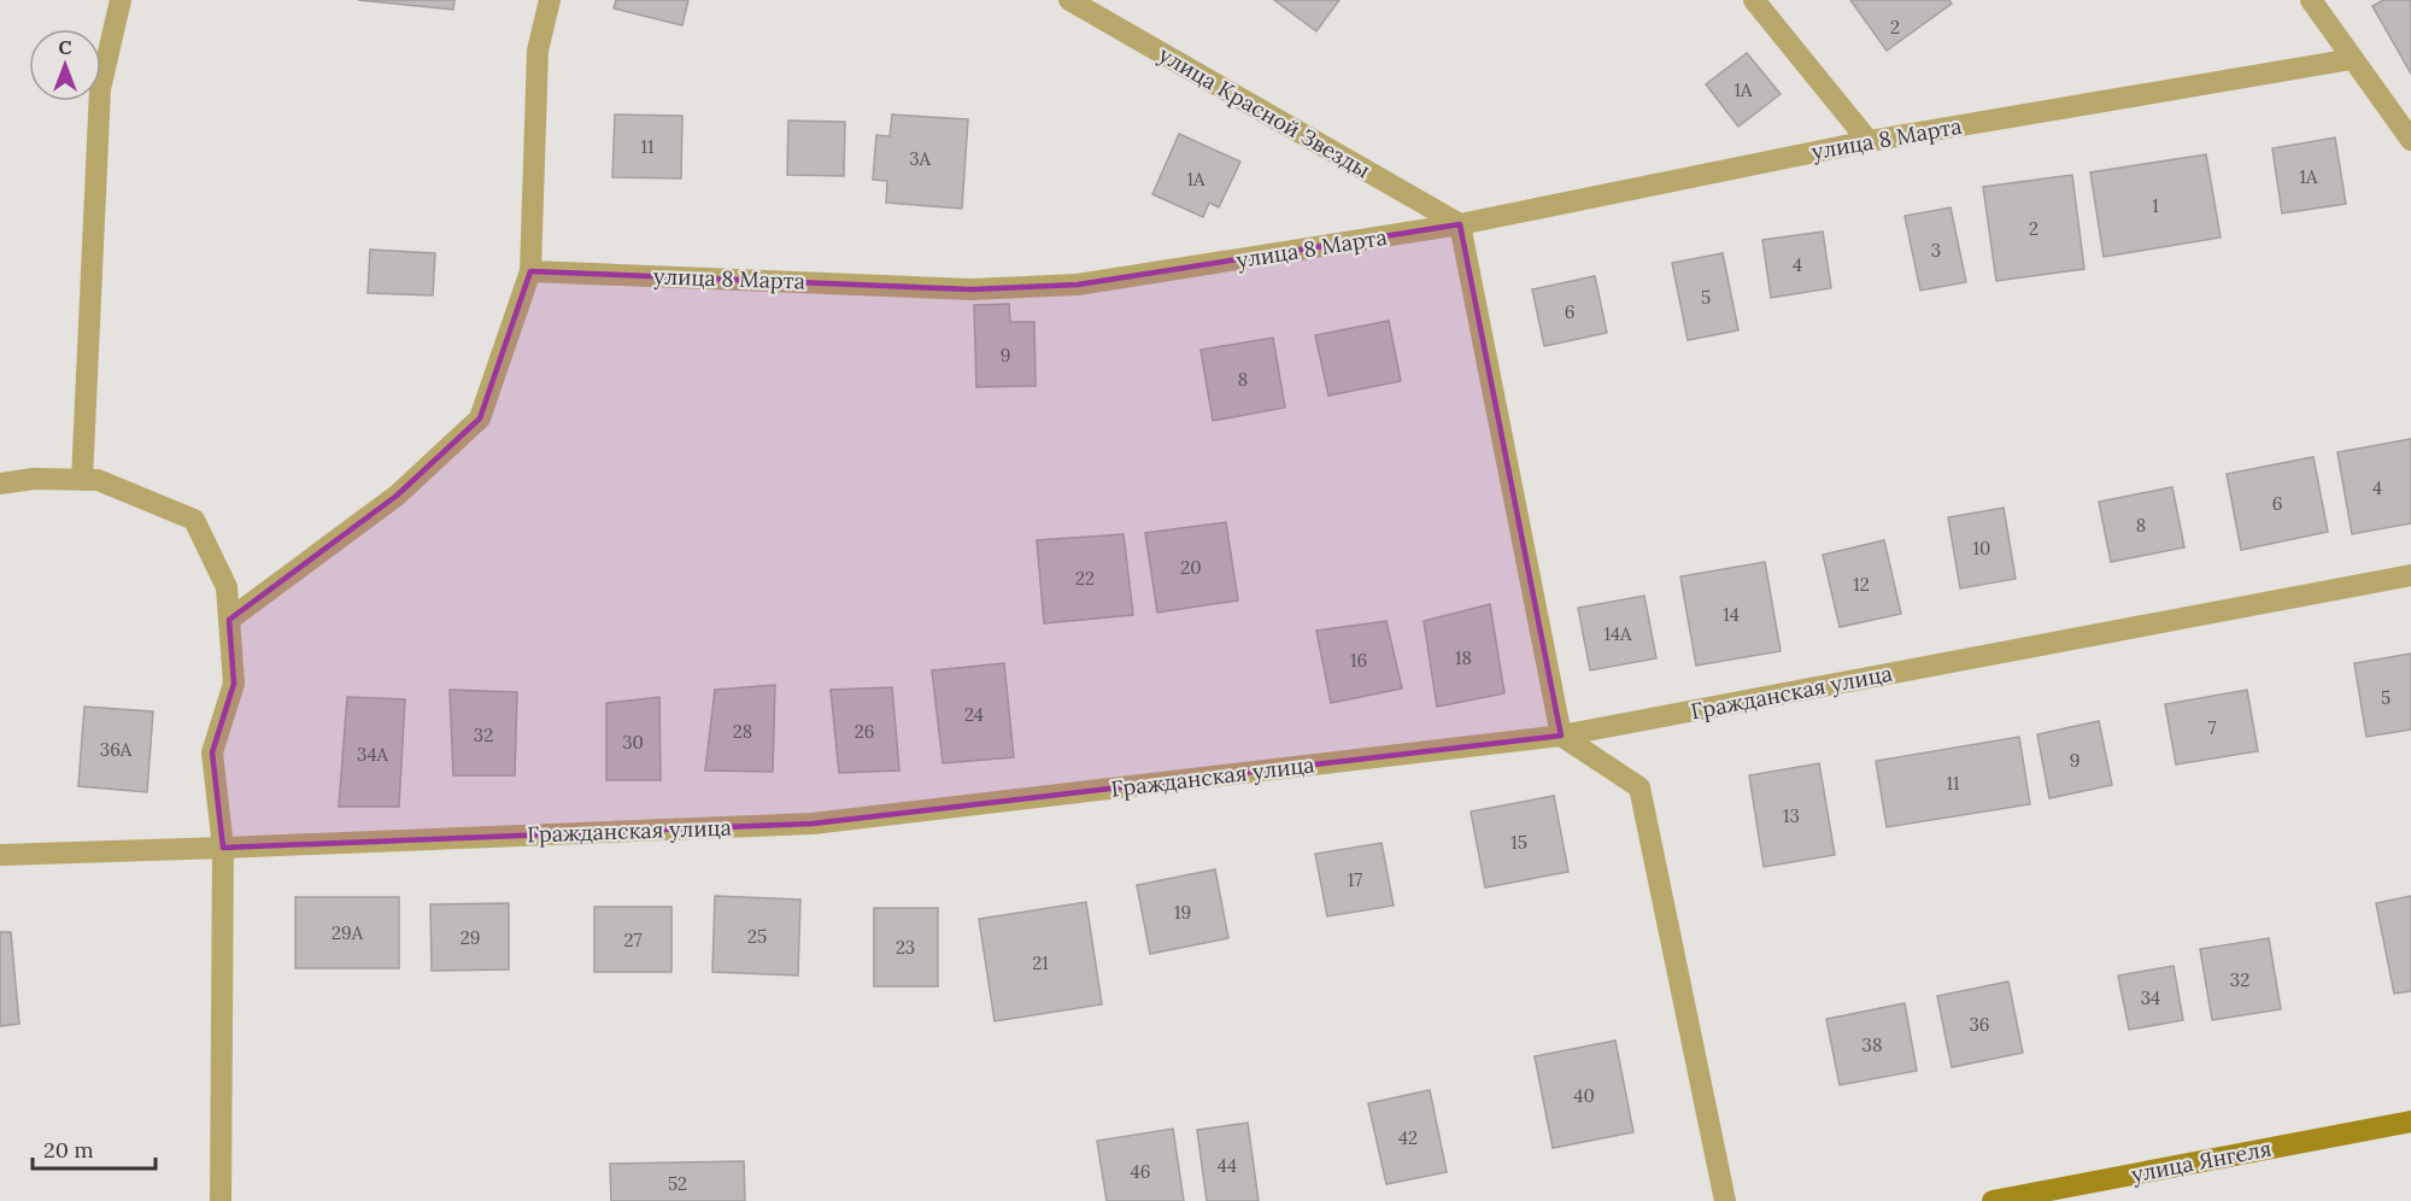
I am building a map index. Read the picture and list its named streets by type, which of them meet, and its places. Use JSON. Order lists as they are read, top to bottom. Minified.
{"streets":{"street":["улица Красной Звезды","улица 8 Марта","Гражданская улица","улица Янгеля"]},"crossings":[["улица Красной Звезды","улица 8 Марта"]],"house_numbers":["2","1А","11","3А","1А","1А","1","2","3","4","5","6","9","8","4","6","8","10","20","22","12","14","14А","18","16","5","24","7","28","26","32","30","36А","34А","9","11","13","15","17","19","29А","25","29","27","23","21","32","34","36","38","40","42","44","46","52"],"scale_bar":"20 m","north":"top"}
